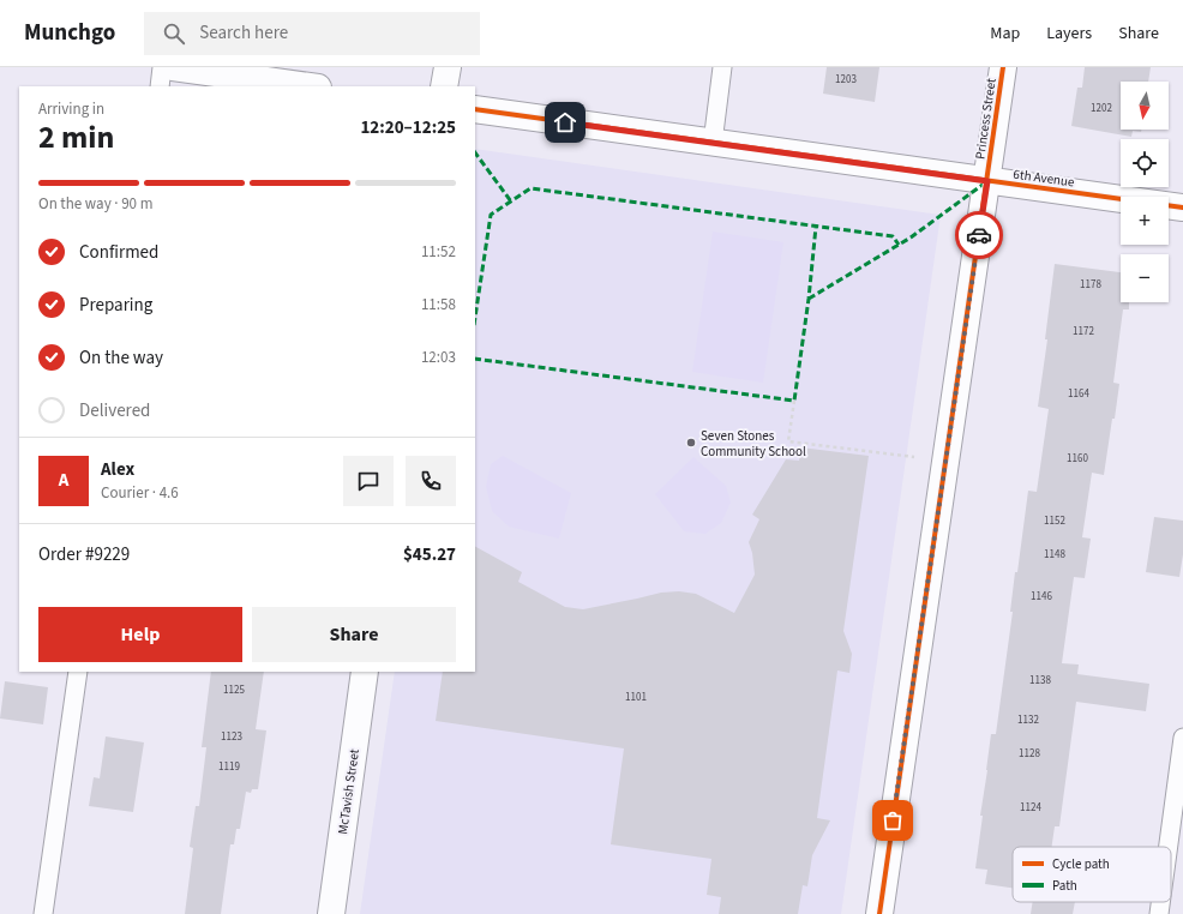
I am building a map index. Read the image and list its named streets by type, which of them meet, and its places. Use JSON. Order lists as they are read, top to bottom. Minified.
{"streets":{"street":["Princess Street","6th Avenue","McTavish Street"]},"crossings":[["Princess Street","6th Avenue"]],"places":["Seven Stones Community School"],"house_numbers":["1203","1202","1178","1172","1164","1160","1152","1148","1146","1138","1125","1101","1132","1123","1128","1119","1124"],"legend":["Cycle path","Path"],"north":"bottom","page":{"header":"Munchgo","search":"Search here","nav":["Map","Layers","Share"],"map_buttons":["+","−"],"heading":["2 min","Arriving in","12:20–12:25"],"panel":["Alex","Courier · 4.6","Order #9229","$45.27"],"bar":"On the way · 90 m","list":[["Confirmed","11:52"],["Preparing","11:58"],["On the way","12:03"],"Delivered"],"round":"A","buttons":["Help","Share"]}}
